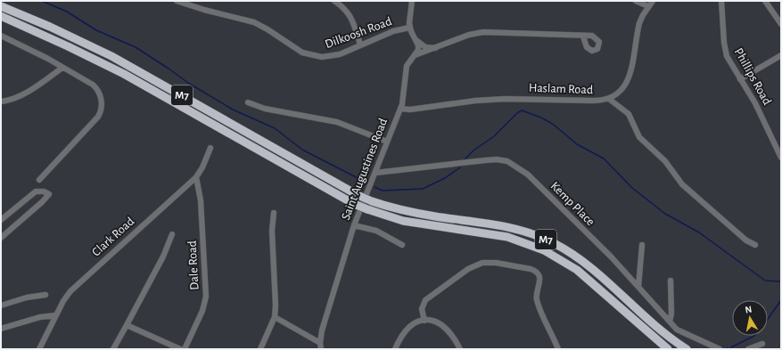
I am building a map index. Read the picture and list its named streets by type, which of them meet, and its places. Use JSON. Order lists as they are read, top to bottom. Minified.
{"streets":{"highway":["M7"],"street":["Dilkoosh Road","Phillips Road","Haslam Road","Saint Augustines Road","Kemp Place","Clark Road","Dale Road"]},"crossings":[["Haslam Road","Saint Augustines Road"],["Saint Augustines Road","Kemp Place"],["Clark Road","Dale Road"]],"north":"top"}
